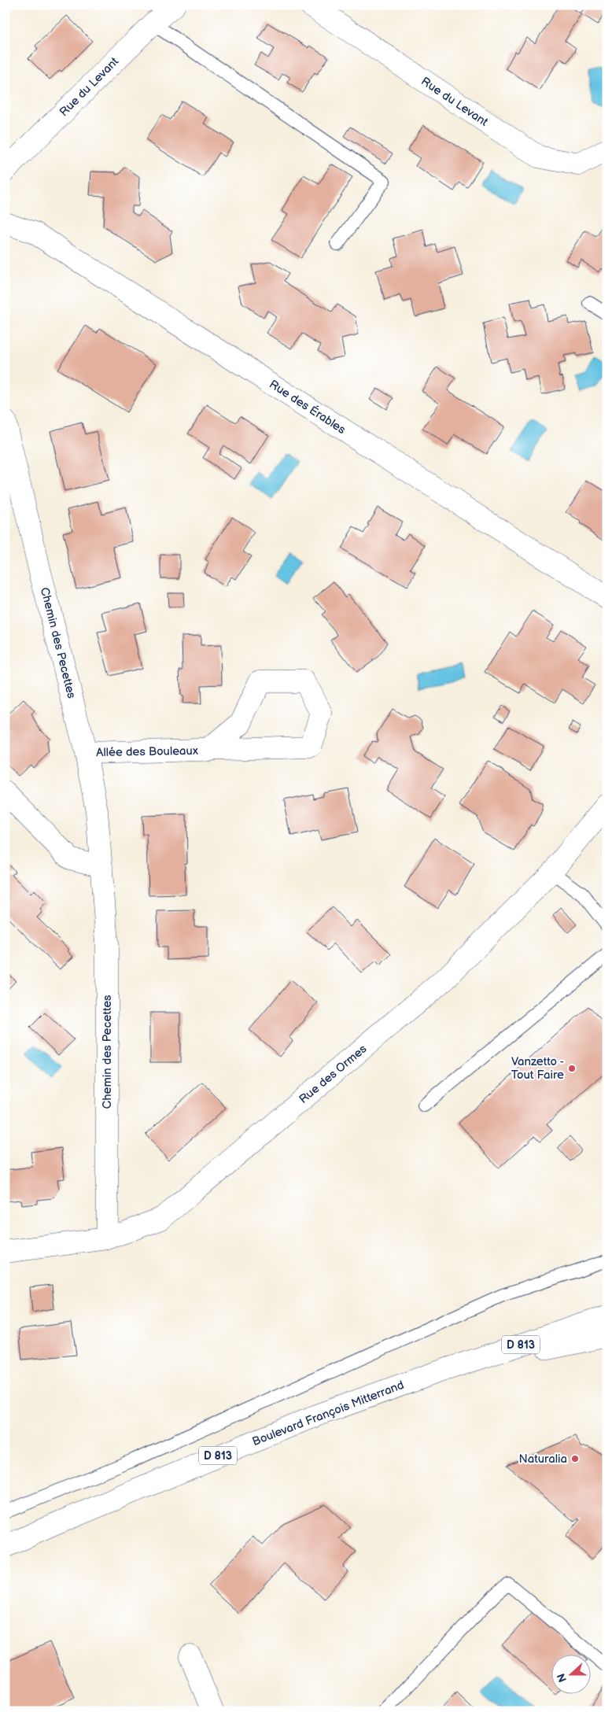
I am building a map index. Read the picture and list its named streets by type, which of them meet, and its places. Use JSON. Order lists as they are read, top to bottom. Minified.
{"streets":{"street":["Rue du Levant","Rue des Érables","Chemin des Pecettes","Allée des Bouleaux","Rue des Ormes","D 813","Boulevard François Mitterrand"]},"crossings":[["Chemin des Pecettes","Allée des Bouleaux"],["Chemin des Pecettes","Rue des Ormes"]],"places":["Vanzetto - Tout Faire","Naturalia"],"north":"left"}
